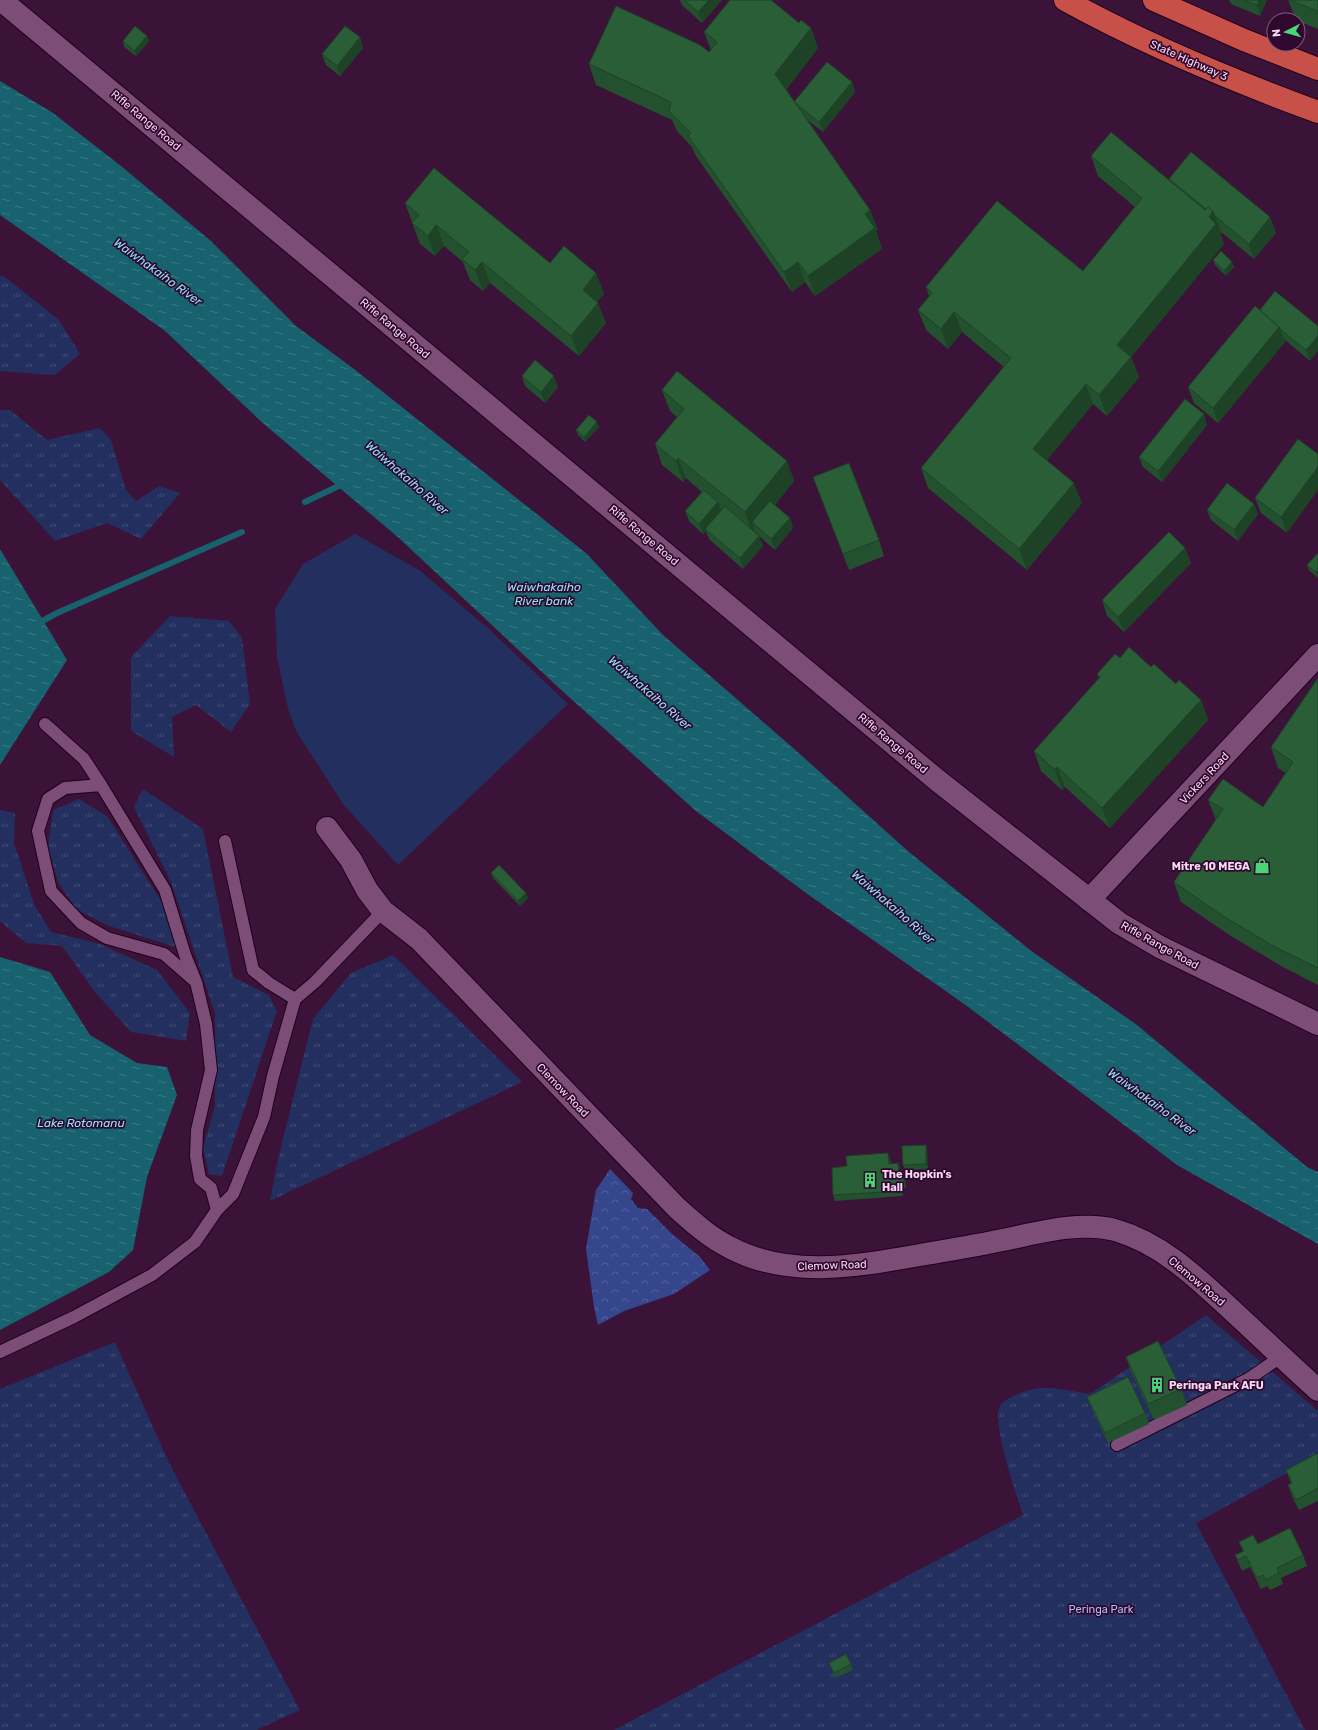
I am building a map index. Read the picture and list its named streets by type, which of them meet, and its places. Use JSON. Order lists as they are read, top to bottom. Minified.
{"streets":{"highway":["State Highway 3"],"street":["Rifle Range Road","Vickers Road","Clemow Road"]},"crossings":[["Rifle Range Road","Vickers Road"]],"water":["Waiwhakaiho River","Waiwhakaiho River bank","Lake Rotomanu"],"parks":["Peringa Park"],"places":{"shop":["Mitre 10 MEGA"],"building":["The Hopkin's Hall","Peringa Park AFU"]},"north":"left"}
